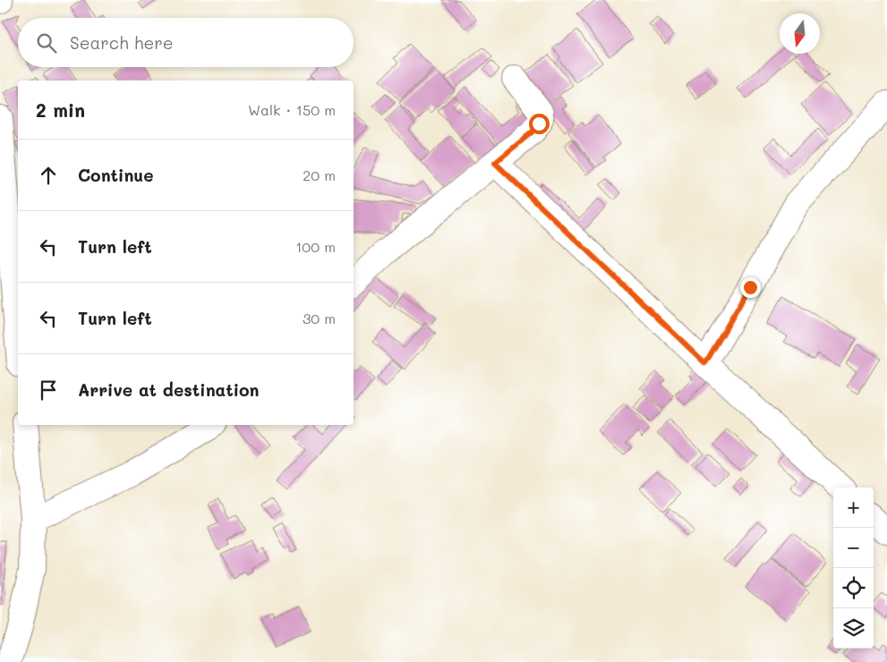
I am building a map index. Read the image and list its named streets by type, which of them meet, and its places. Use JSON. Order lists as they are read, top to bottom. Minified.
{"north":"bottom","page":{"search":"Search here","heading":["2 min","Walk · 150 m"],"list":[["Continue","20 m"],["Turn left","100 m"],["Turn left","30 m"],"Arrive at destination"],"map_buttons":["+","−"]}}
